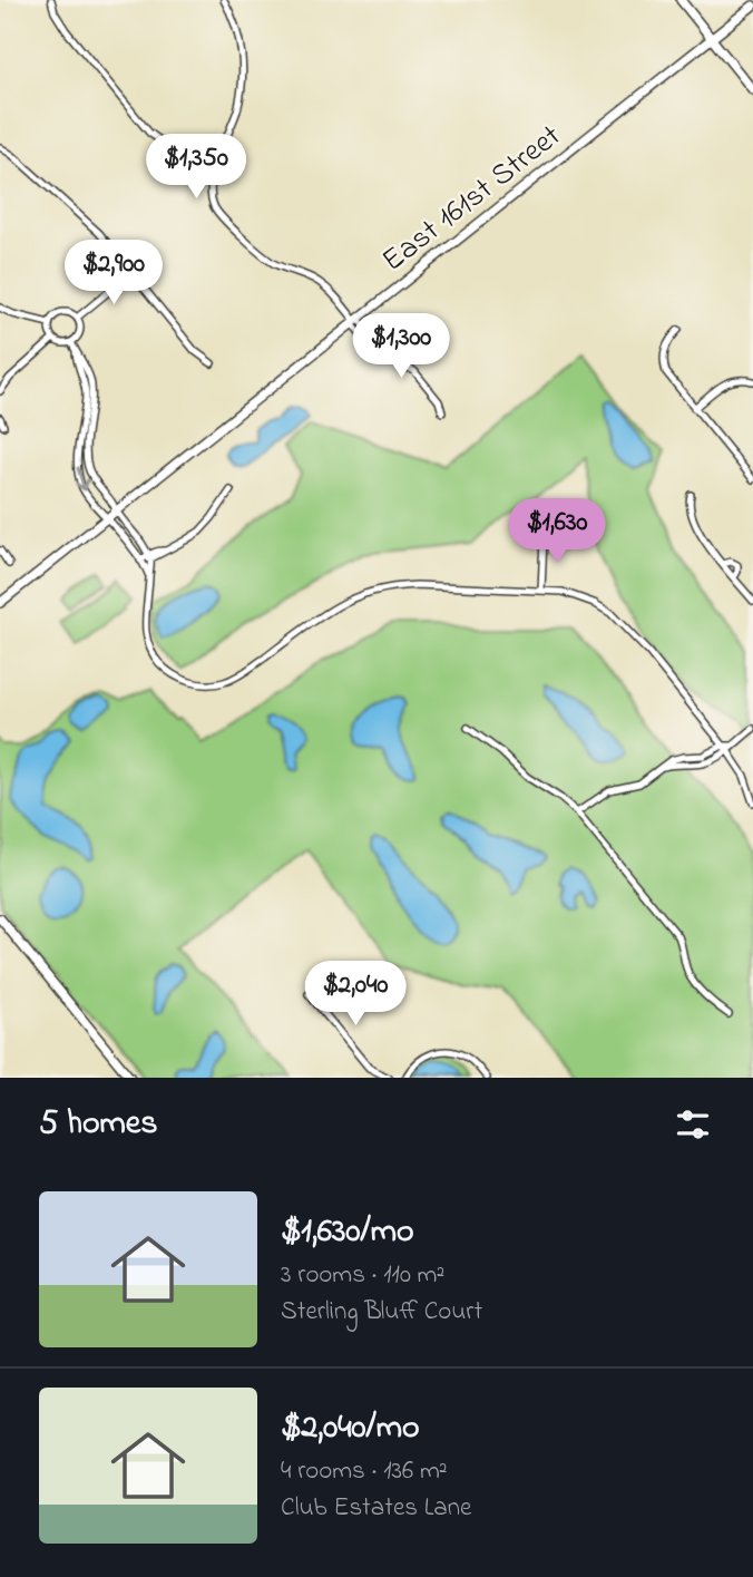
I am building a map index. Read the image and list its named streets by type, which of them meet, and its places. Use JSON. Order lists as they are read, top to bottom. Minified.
{"streets":{"street":["East 161st Street"]},"page":{"price":["$1,350","$2,900","$1,300","$1,630","$2,040"],"heading":"5 homes","list":[{"name":"$1,630/mo","note":"3 rooms · 110 m² · Sterling Bluff Court"},{"name":"$2,040/mo","note":"4 rooms · 136 m² · Club Estates Lane"}]}}
